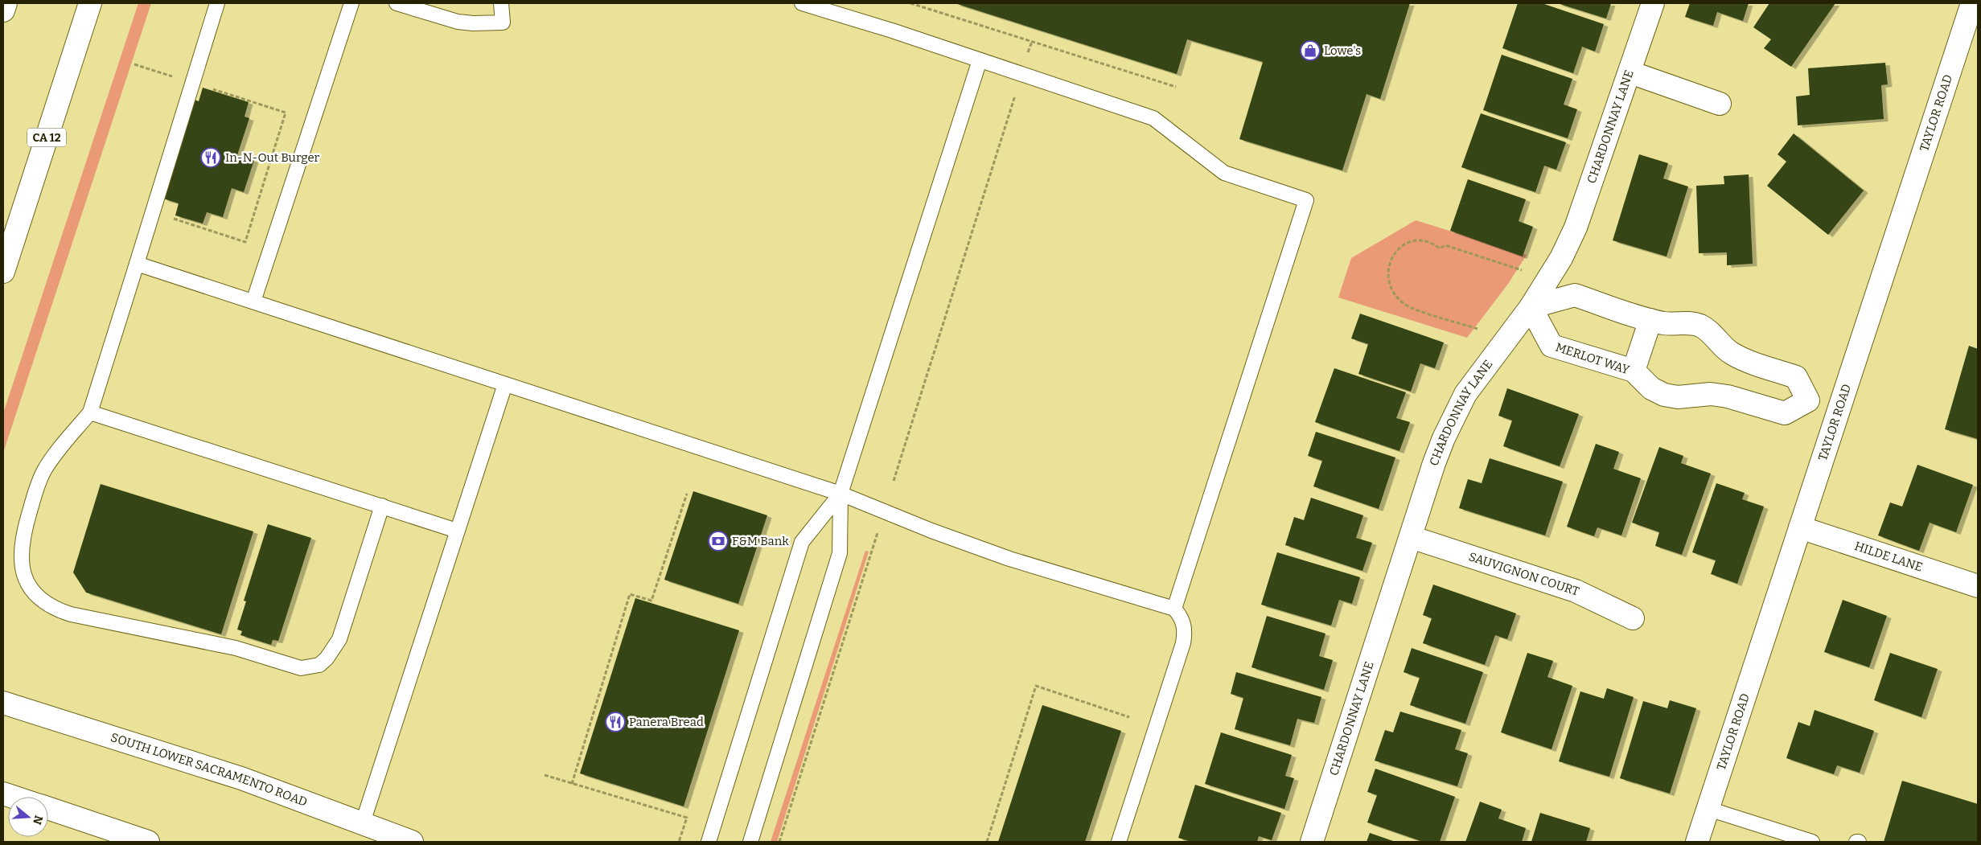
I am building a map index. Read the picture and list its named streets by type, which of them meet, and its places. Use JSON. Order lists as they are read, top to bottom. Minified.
{"streets":{"street":["TAYLOR ROAD","CHARDONNAY LANE","CA 12","MERLOT WAY","HILDE LANE","SAUVIGNON COURT","SOUTH LOWER SACRAMENTO ROAD"]},"crossings":[["TAYLOR ROAD","HILDE LANE"],["CHARDONNAY LANE","MERLOT WAY"],["CHARDONNAY LANE","SAUVIGNON COURT"]],"places":{"shop":["Lowe's"],"restaurant":["In-N-Out Burger","Panera Bread"],"bank":["F&M Bank"]},"north":"right"}
